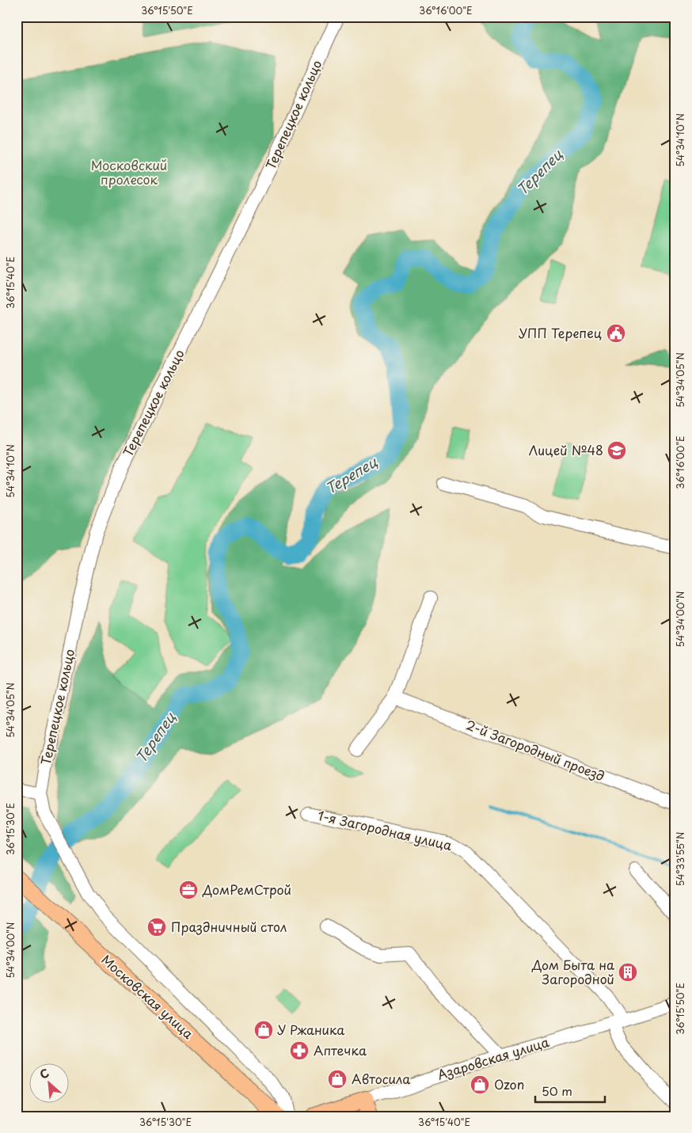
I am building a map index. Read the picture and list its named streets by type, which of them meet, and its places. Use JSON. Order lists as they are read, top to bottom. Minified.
{"streets":{"main road":["Московская улица","Азаровская улица"],"street":["Терепецкое кольцо","2-й Загородный проезд","1-я Загородная улица"]},"crossings":[["1-я Загородная улица","Азаровская улица"]],"water":["Терепец"],"parks":["Московский пролесок"],"places":{"public building":["УПП Терепец"],"school or university":["Лицей №48"],"office":["ДомРемСтрой"],"supermarket":["Праздничный стол"],"building":["Дом Быта на Загородной"],"shop":["У Ржаника","Автосила","Ozon"],"pharmacy":["Аптечка"]},"scale_bar":"50 m","north":"top left","coordinates":["36°15'50\"E","36°16'00\"E","54°34'10\"N","36°15'40\"E","54°34'05\"N","54°34'00\"N","36°15'30\"E","54°33'55\"N"]}
